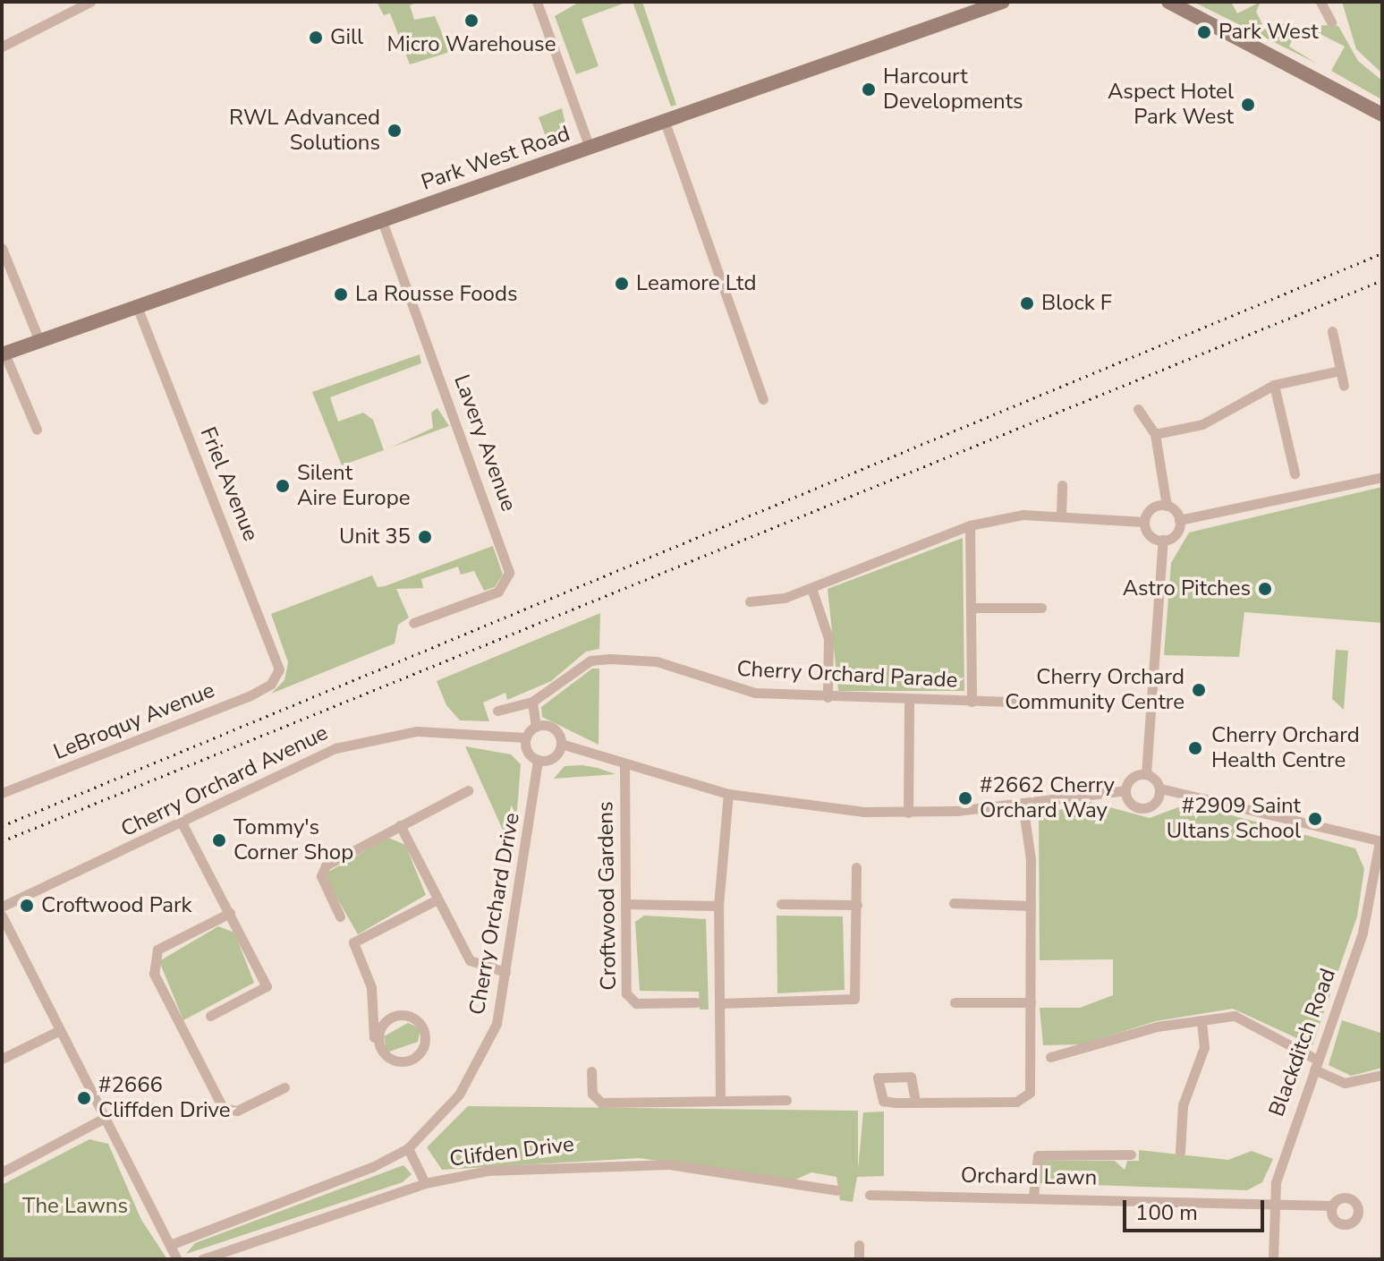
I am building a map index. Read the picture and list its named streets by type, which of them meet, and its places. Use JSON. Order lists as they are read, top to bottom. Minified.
{"streets":{"street":["Park West Road","Lavery Avenue","Friel Avenue","Cherry Orchard Parade","LeBroquy Avenue","Cherry Orchard Avenue","Croftwood Gardens","Cherry Orchard Drive","Blackditch Road","Clifden Drive","Orchard Lawn"]},"crossings":[["Park West Road","Lavery Avenue"],["Park West Road","Friel Avenue"],["Friel Avenue","LeBroquy Avenue"],["Cherry Orchard Avenue","Cherry Orchard Drive"],["Blackditch Road","Orchard Lawn"]],"parks":["The Lawns"],"places":["Micro Warehouse","Park West","Gill","Harcourt Developments","Aspect Hotel Park West","RWL Advanced Solutions","Leamore Ltd","La Rousse Foods","Block F","Silent Aire Europe","Unit 35","Astro Pitches","Cherry Orchard Community Centre","Cherry Orchard Health Centre","#2662 Cherry Orchard Way","#2909 Saint Ultans School","Tommy's Corner Shop","Croftwood Park","#2666 Cliffden Drive"],"scale_bar":"100 m"}
